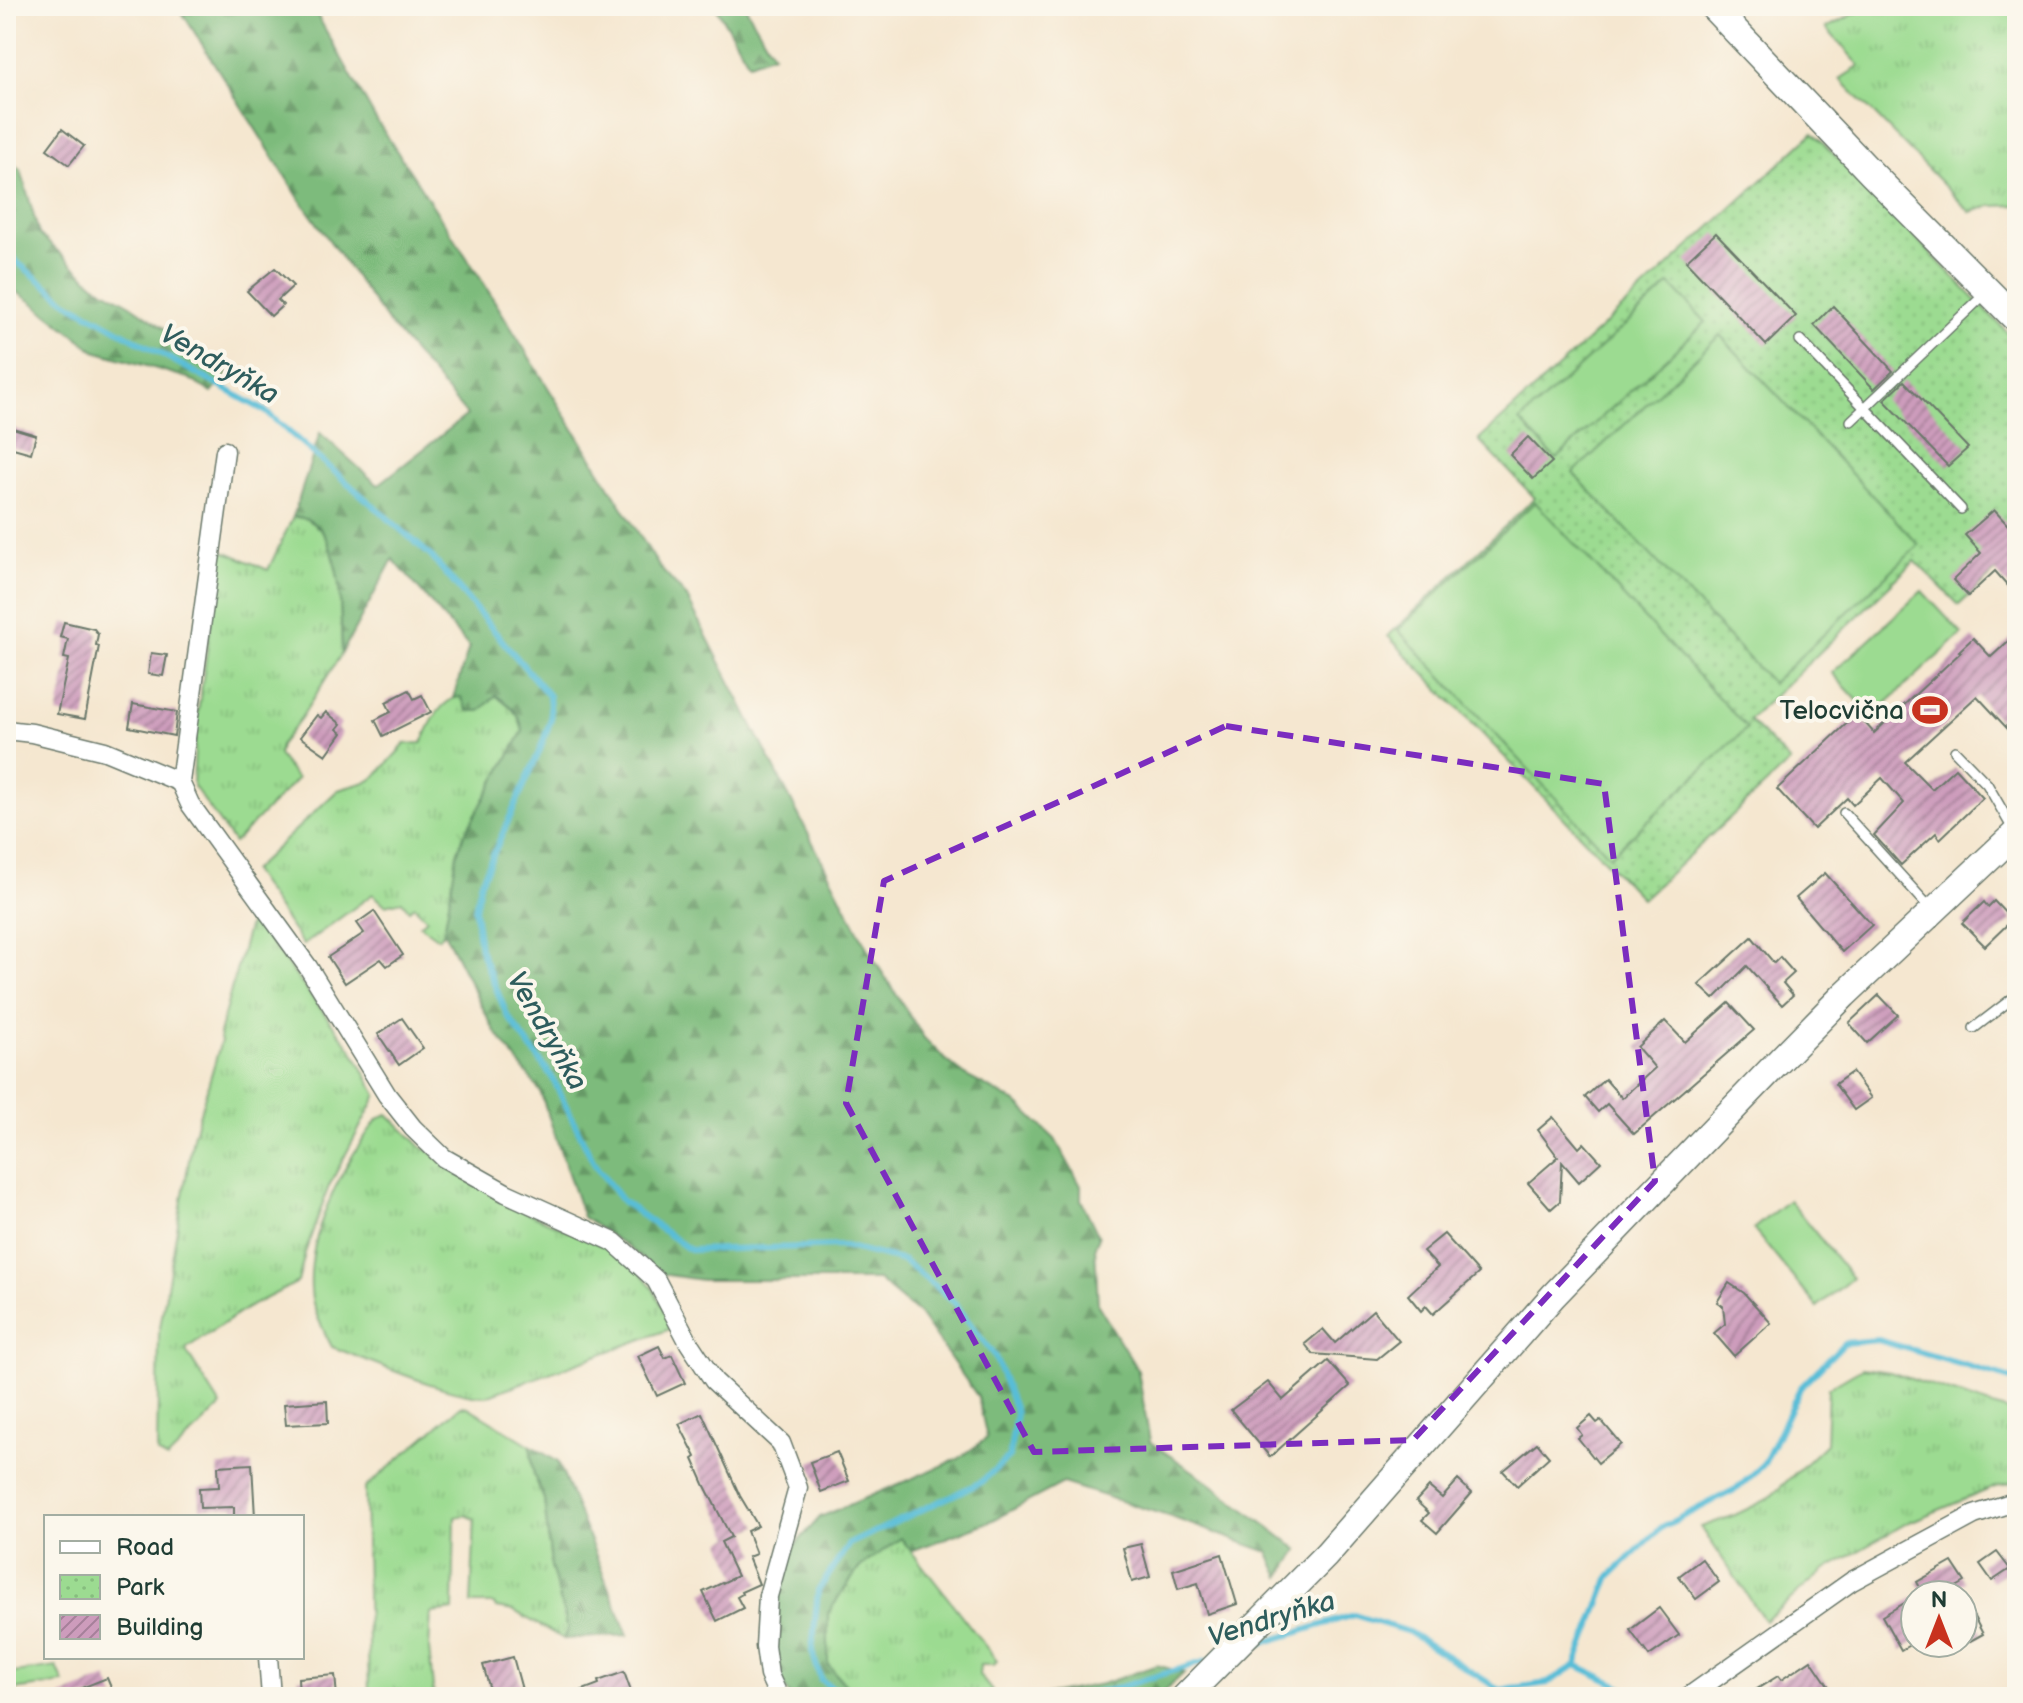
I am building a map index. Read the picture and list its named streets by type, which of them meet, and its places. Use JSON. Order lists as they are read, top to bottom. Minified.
{"water":["Vendryňka"],"places":{"sports":["Telocvična"]},"legend":["Road","Park","Building"],"north":"top"}
